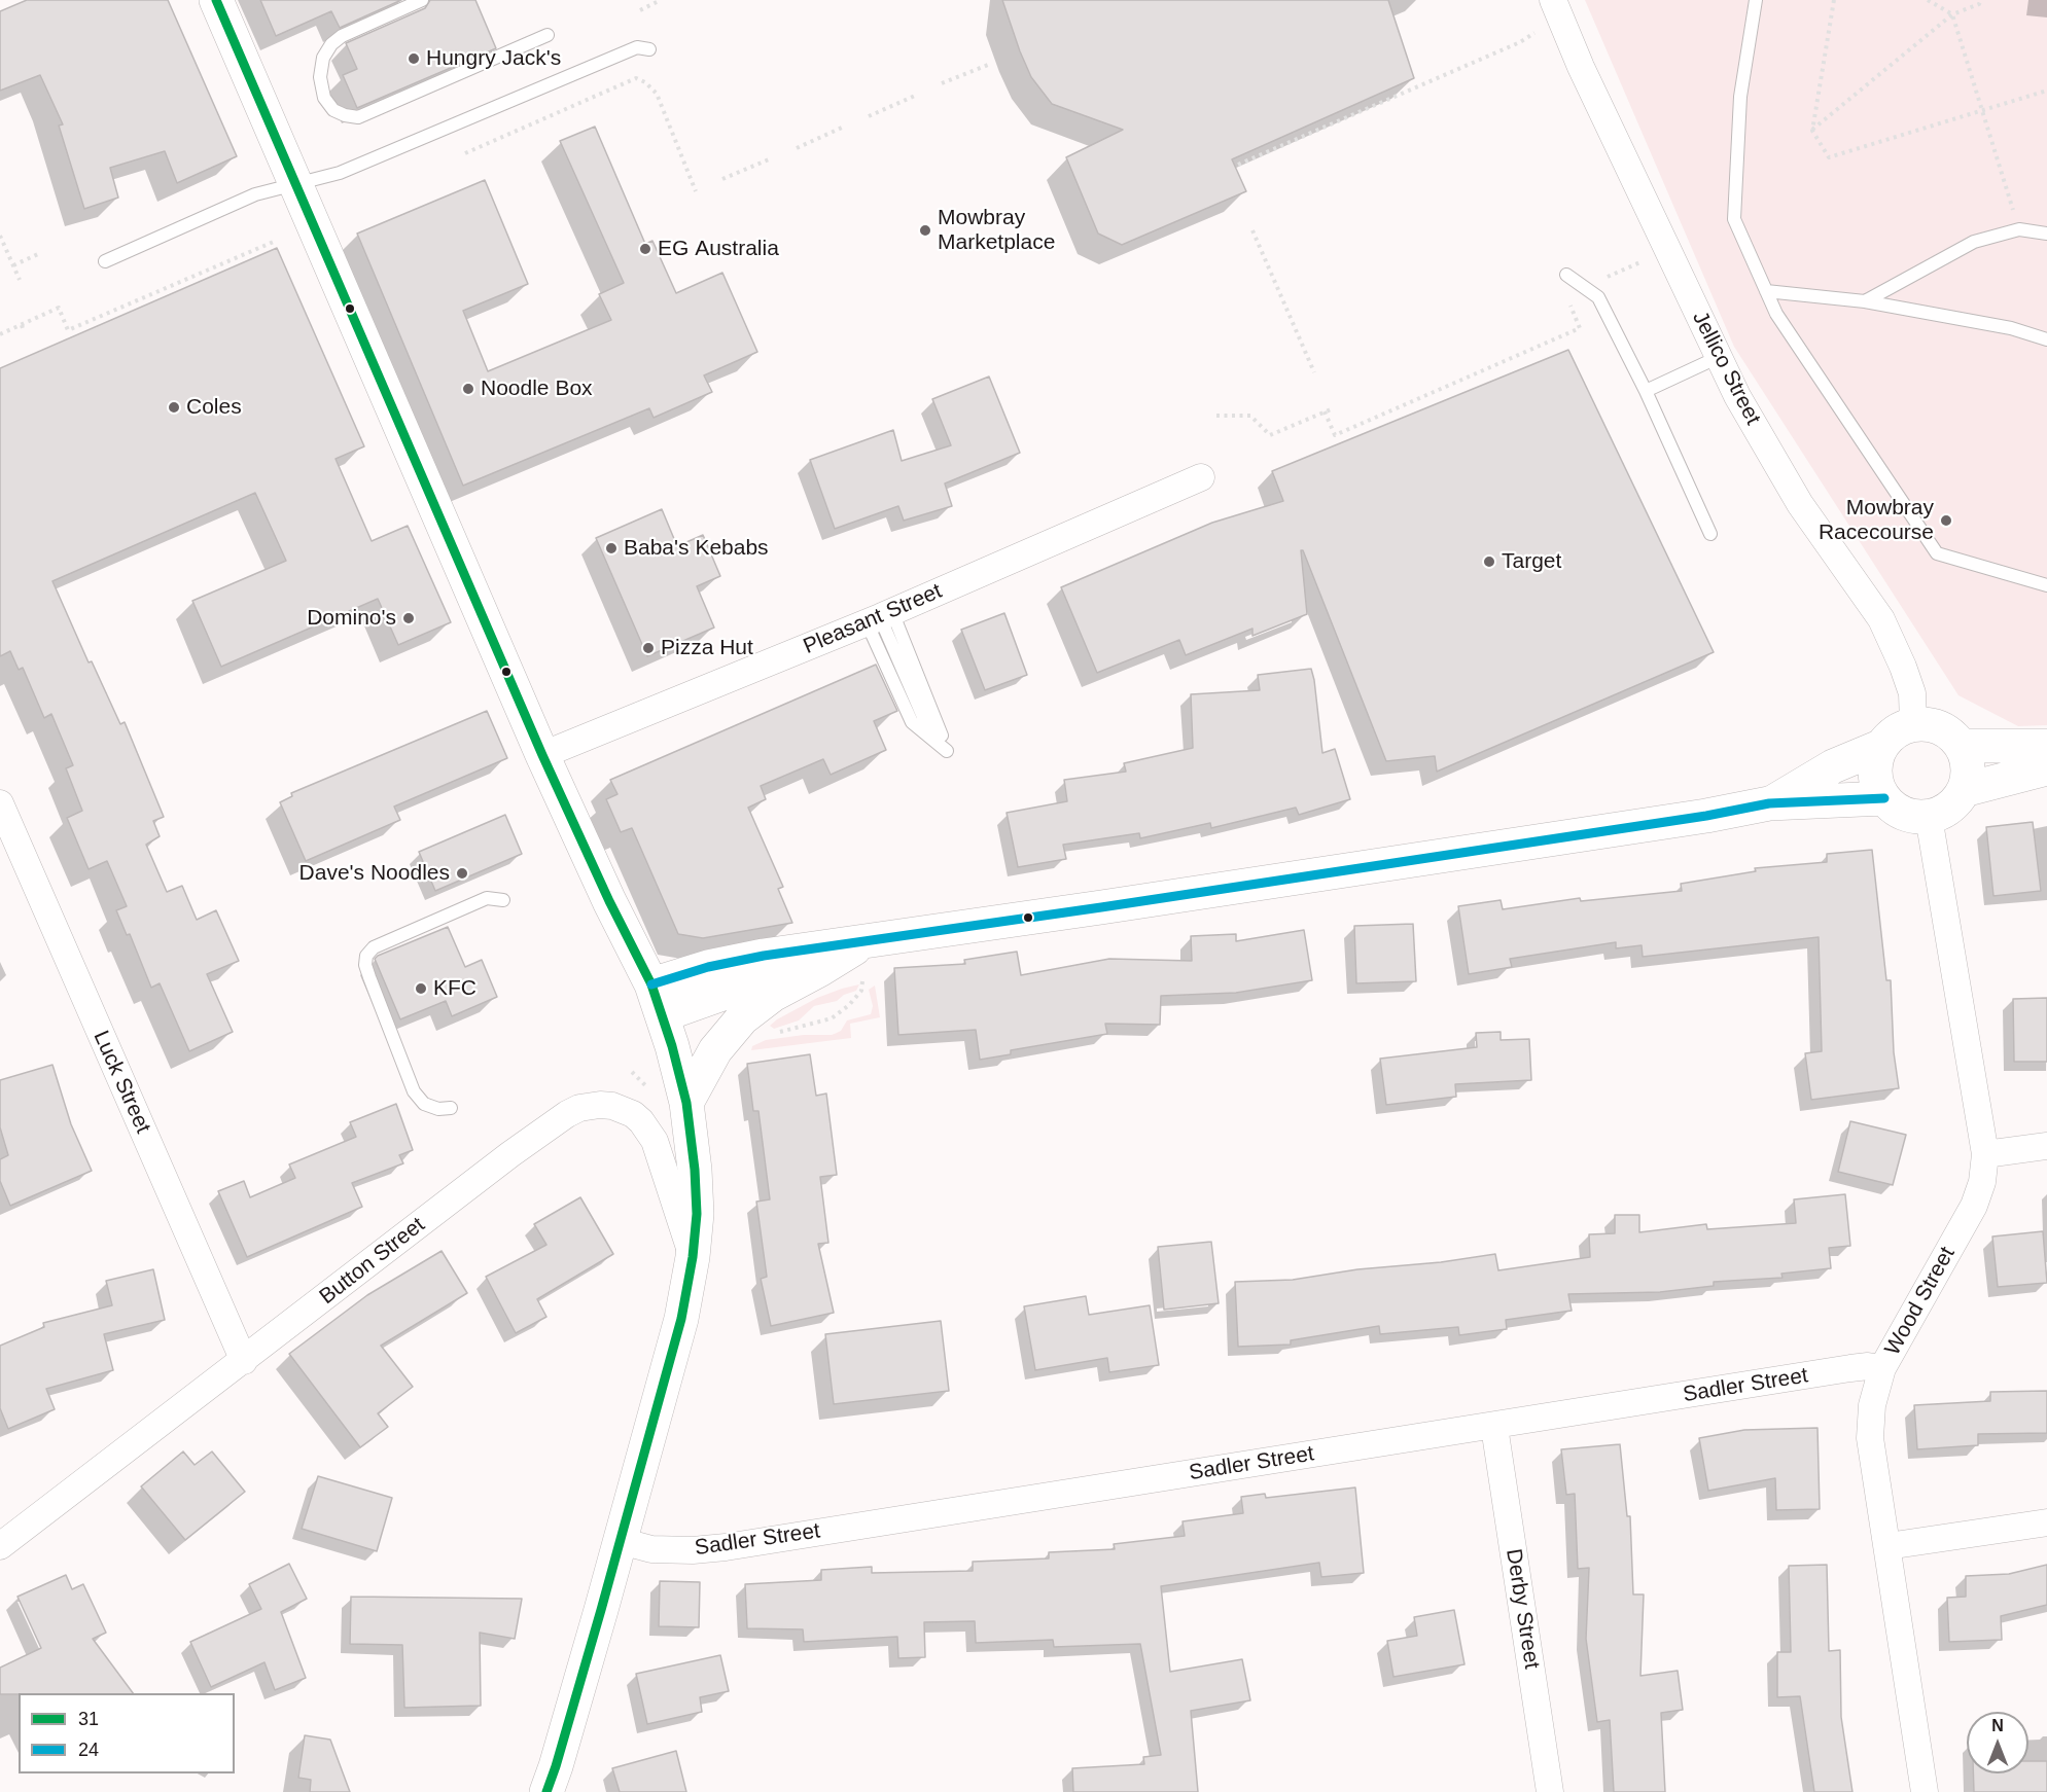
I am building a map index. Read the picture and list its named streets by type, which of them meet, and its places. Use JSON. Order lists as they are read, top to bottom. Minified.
{"streets":{"street":["Jellico Street","Pleasant Street","Luck Street","Button Street","Wood Street","Sadler Street","Derby Street"]},"crossings":[["Jellico Street","Wood Street"],["Luck Street","Button Street"],["Wood Street","Sadler Street"],["Sadler Street","Derby Street"]],"places":["Hungry Jack's","Mowbray Marketplace","EG Australia","Noodle Box","Coles","Mowbray Racecourse","Baba's Kebabs","Target","Domino's","Pizza Hut","Dave's Noodles","KFC"],"lines":["transit line 31","transit line 24"],"legend":["31","24"],"north":"top"}
